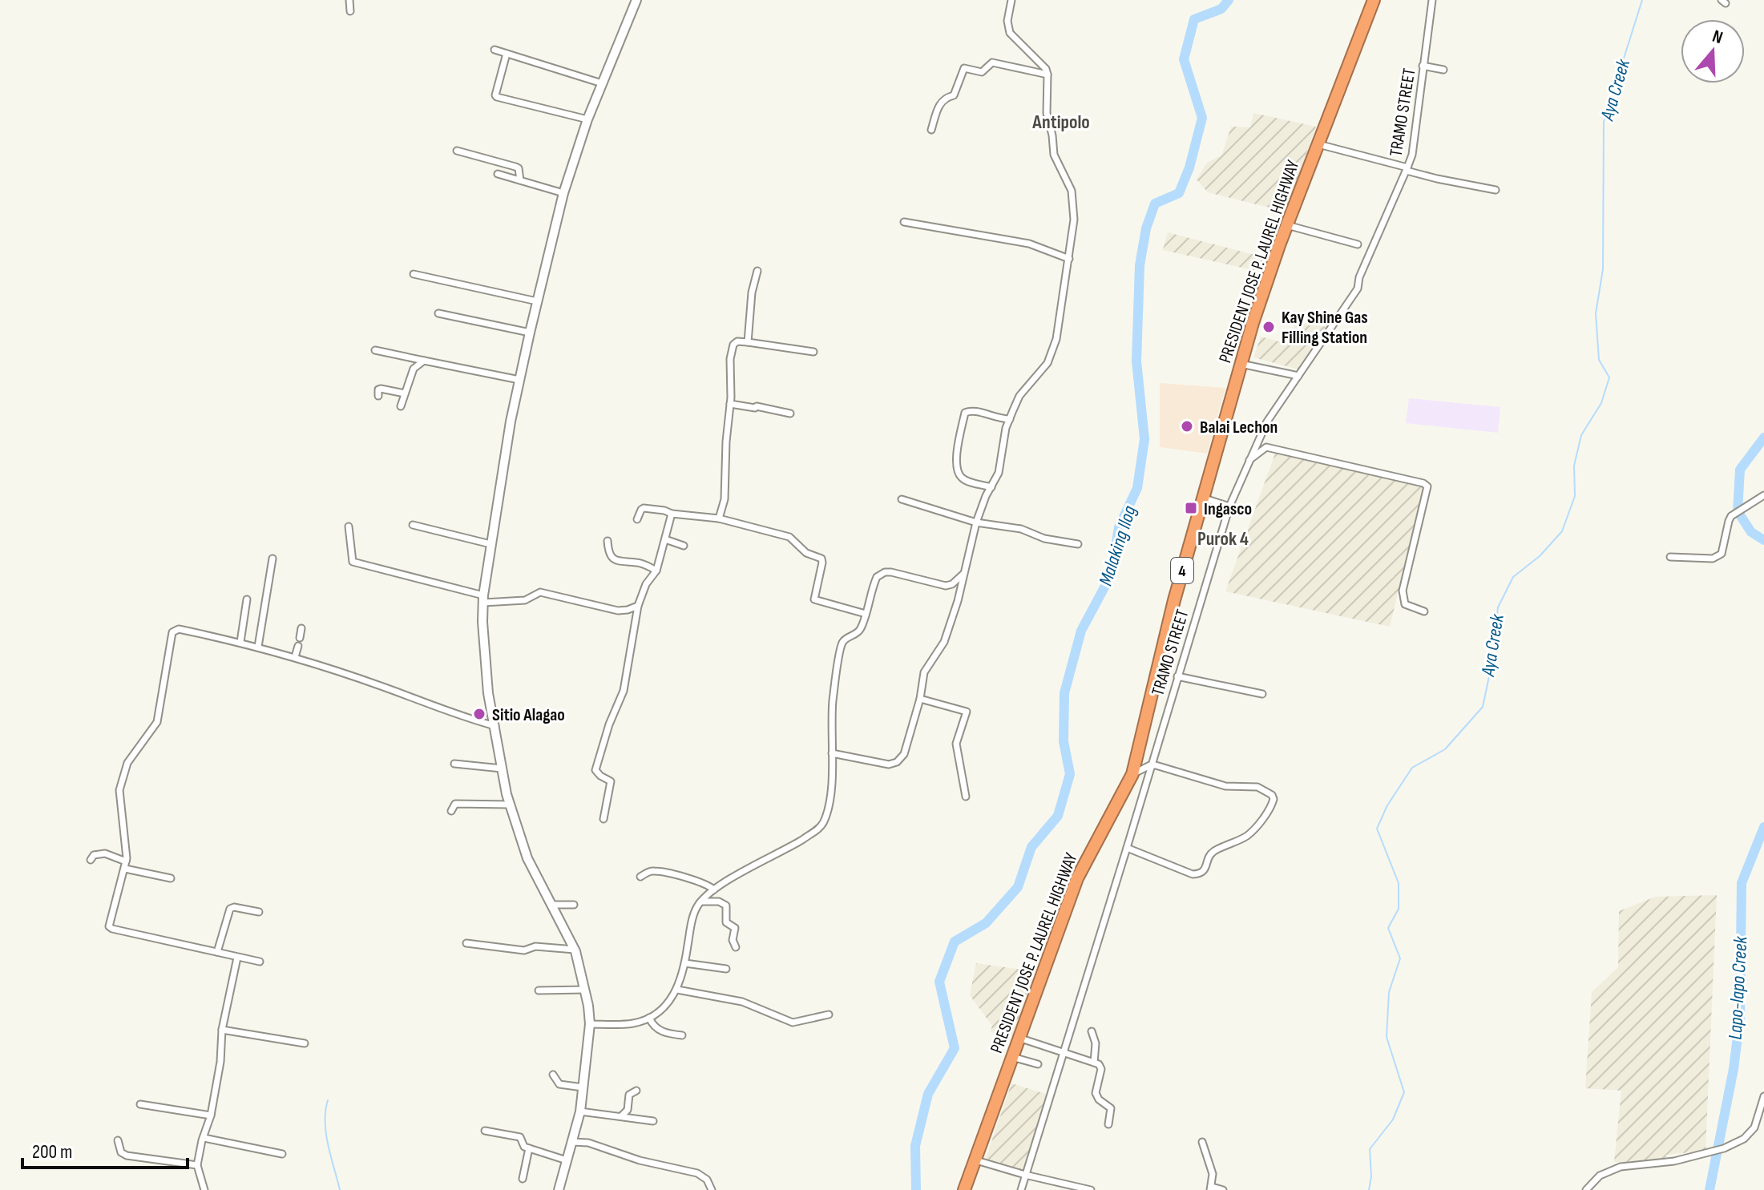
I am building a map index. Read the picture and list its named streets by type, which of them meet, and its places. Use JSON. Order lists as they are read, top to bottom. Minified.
{"streets":{"highway":["PRESIDENT JOSE P. LAUREL HIGHWAY","4"],"street":["TRAMO STREET"]},"districts":["Antipolo","Purok 4"],"water":["Aya Creek","Malaking Ilog","Lapo-lapo Creek"],"places":{"other":["Kay Shine Gas Filling Station","Balai Lechon","Sitio Alagao"],"transit":["Ingasco"]},"scale_bar":"200 m","north":"top"}
